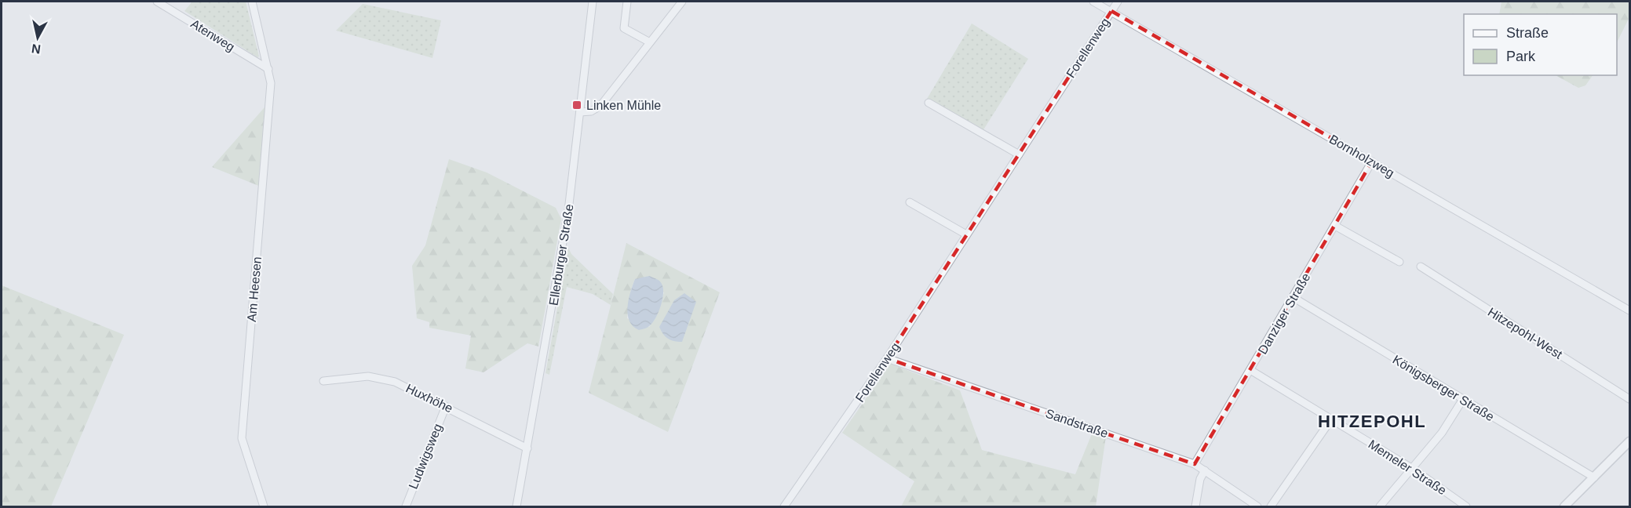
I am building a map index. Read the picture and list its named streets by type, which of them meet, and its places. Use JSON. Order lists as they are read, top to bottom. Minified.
{"streets":{"street":["Atenweg","Forellenweg","Bornholzweg","Ellerburger Straße","Am Heesen","Danziger Straße","Hitzepohl-West","Königsberger Straße","Huxhöhe","Sandstraße","Ludwigsweg","Memeler Straße"]},"crossings":[["Atenweg","Am Heesen"],["Forellenweg","Bornholzweg"],["Forellenweg","Sandstraße"],["Bornholzweg","Danziger Straße"],["Ellerburger Straße","Huxhöhe"],["Danziger Straße","Königsberger Straße"],["Danziger Straße","Sandstraße"],["Danziger Straße","Memeler Straße"],["Huxhöhe","Ludwigsweg"]],"districts":["HITZEPOHL"],"places":{"transit":["Linken Mühle"]},"legend":["Straße","Park"],"north":"bottom"}
